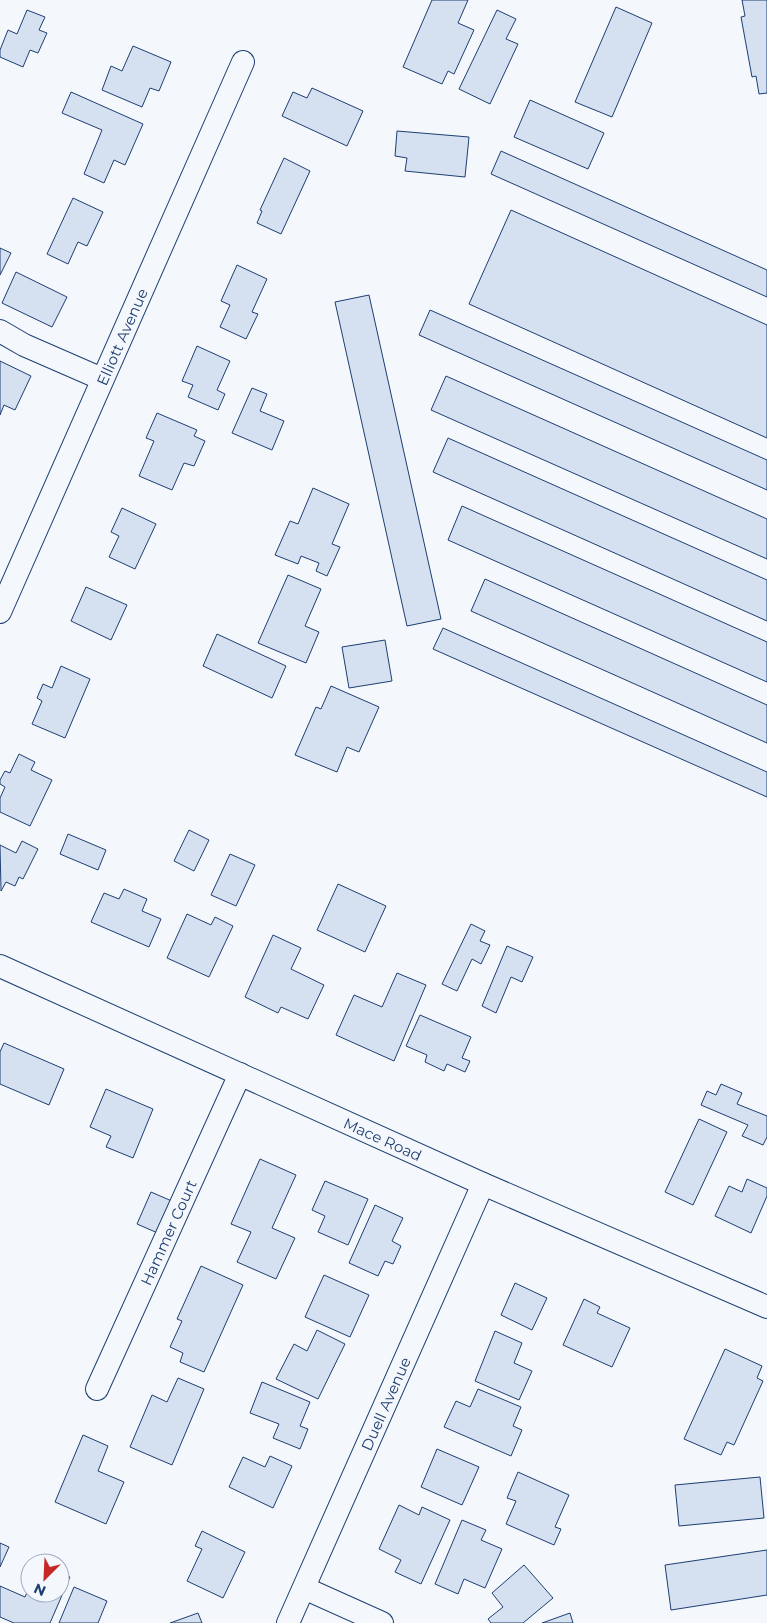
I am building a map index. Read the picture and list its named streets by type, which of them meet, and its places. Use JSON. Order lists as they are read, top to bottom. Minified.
{"streets":{"street":["Elliott Avenue","Mace Road","Hammer Court","Duell Avenue"]},"crossings":[["Mace Road","Hammer Court"],["Mace Road","Duell Avenue"]],"north":"bottom left"}
